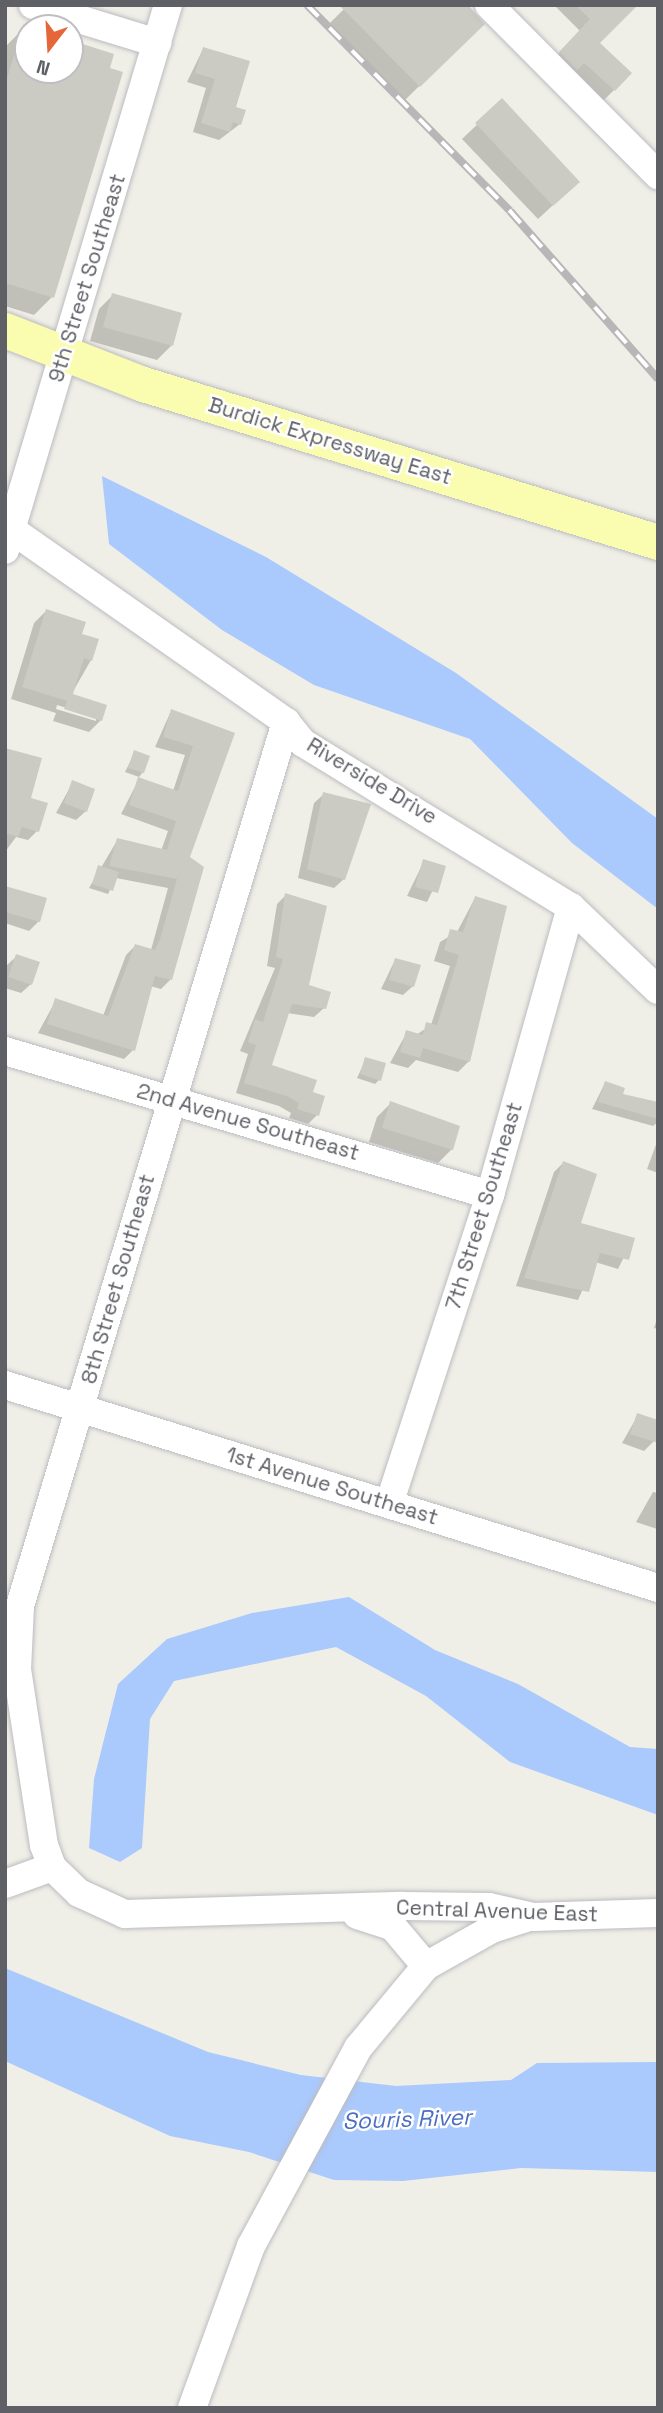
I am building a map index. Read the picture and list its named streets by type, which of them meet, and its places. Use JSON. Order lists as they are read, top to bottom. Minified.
{"streets":{"main road":["Burdick Expressway East"],"street":["9th Street Southeast","Riverside Drive","2nd Avenue Southeast","7th Street Southeast","8th Street Southeast","1st Avenue Southeast","Central Avenue East"]},"crossings":[["9th Street Southeast","Burdick Expressway East"],["9th Street Southeast","Riverside Drive"],["Riverside Drive","7th Street Southeast"],["Riverside Drive","8th Street Southeast"],["2nd Avenue Southeast","7th Street Southeast"],["2nd Avenue Southeast","8th Street Southeast"],["7th Street Southeast","1st Avenue Southeast"],["8th Street Southeast","1st Avenue Southeast"],["8th Street Southeast","Central Avenue East"]],"water":["Souris River"],"north":"bottom"}
